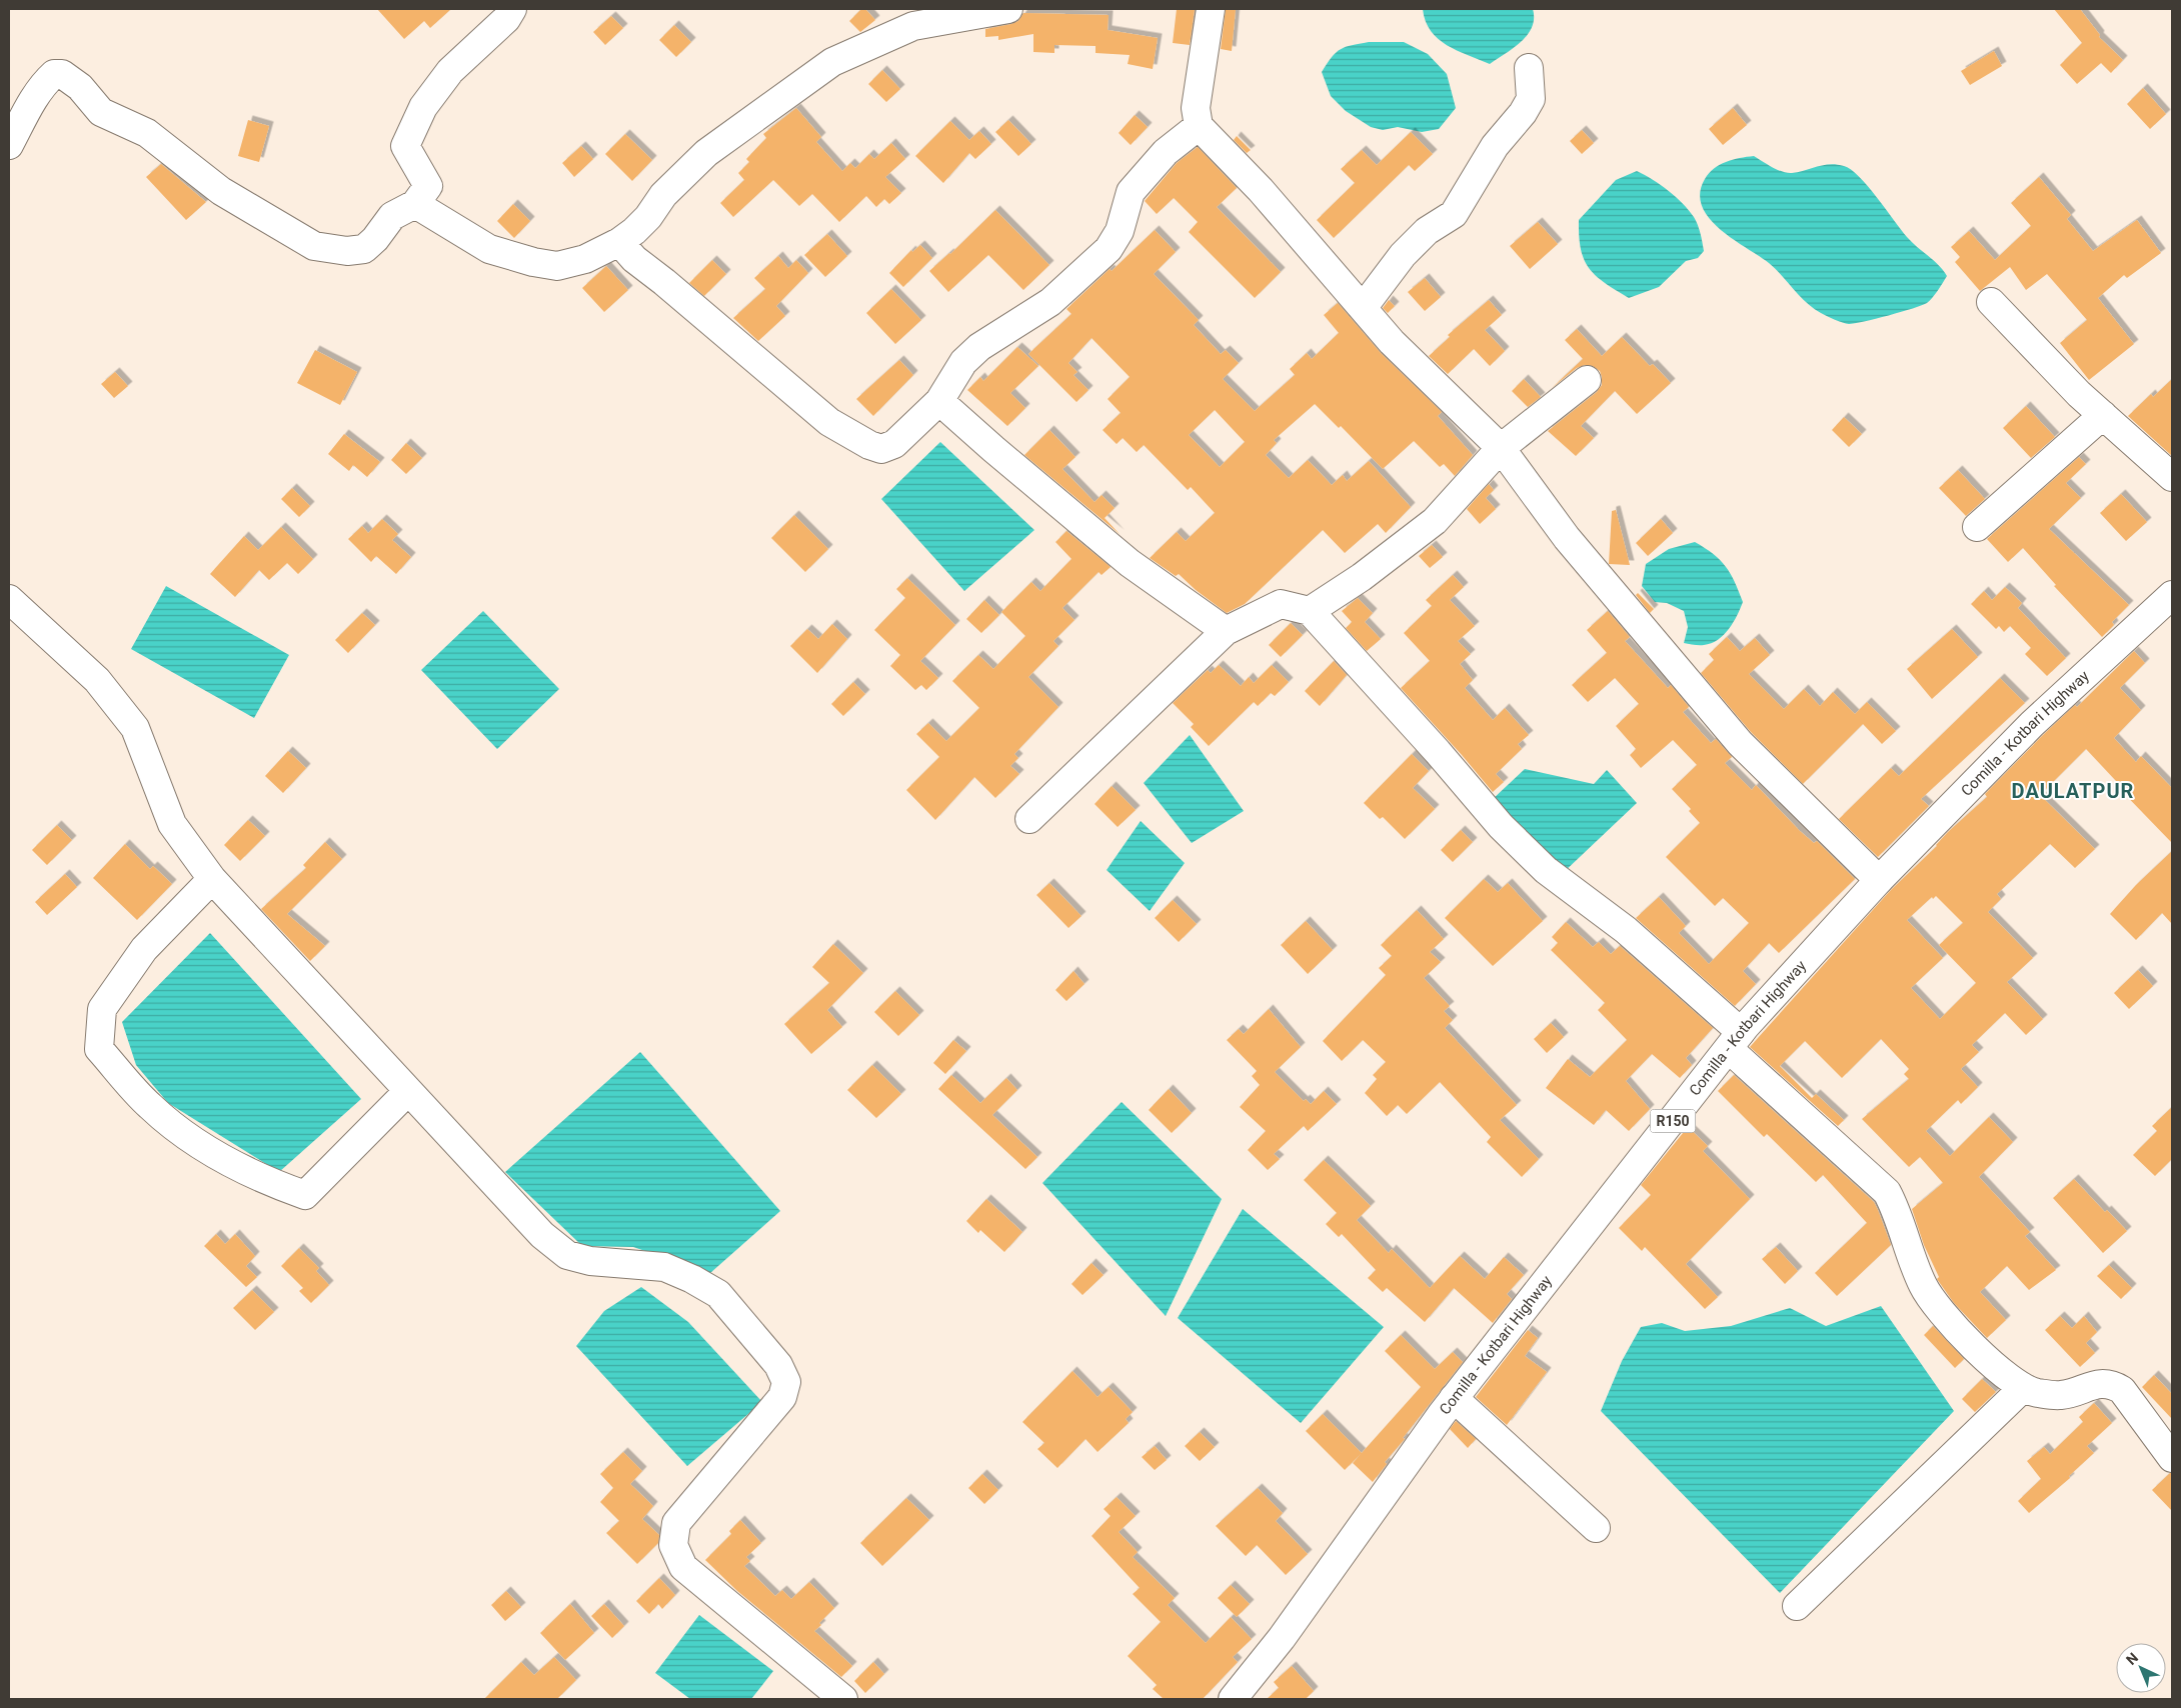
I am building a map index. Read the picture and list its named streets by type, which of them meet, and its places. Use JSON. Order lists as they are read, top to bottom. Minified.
{"streets":{"street":["Comilla - Kotbari Highway","R150"]},"districts":["DAULATPUR"],"north":"top left"}
